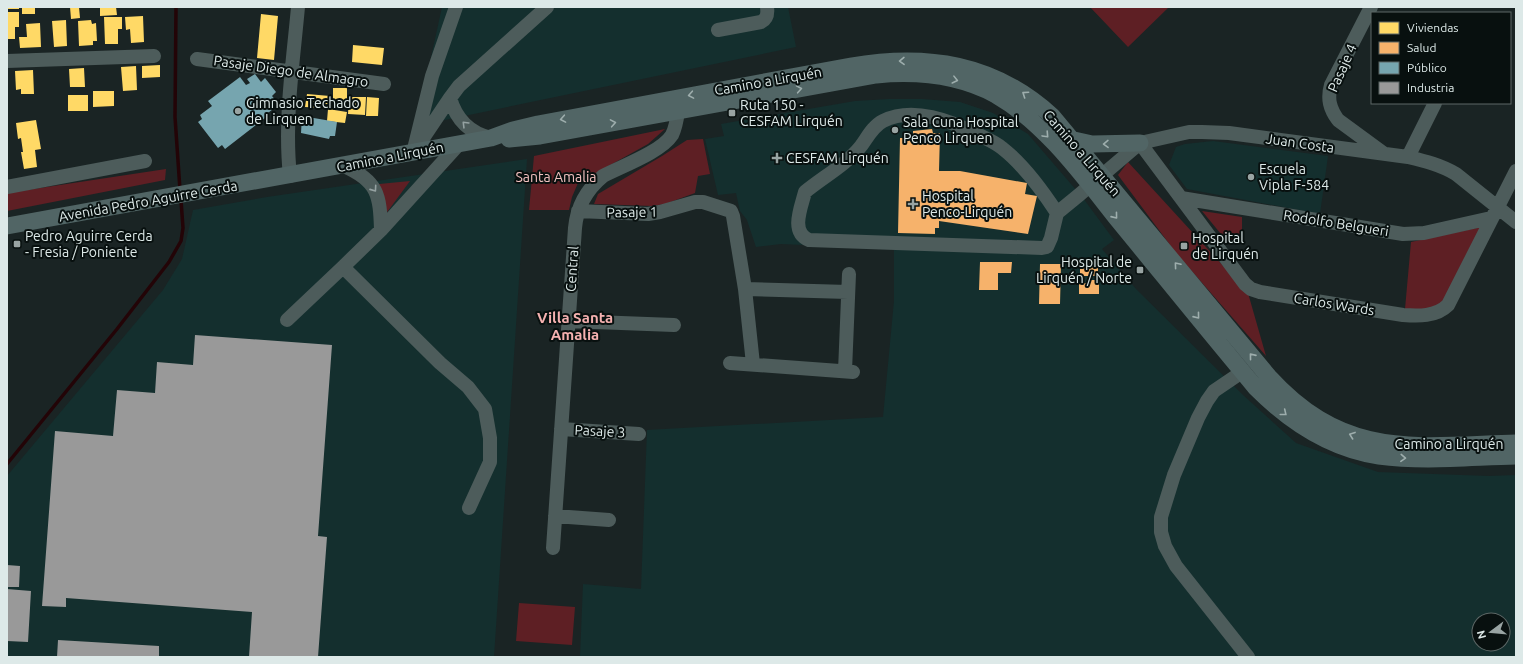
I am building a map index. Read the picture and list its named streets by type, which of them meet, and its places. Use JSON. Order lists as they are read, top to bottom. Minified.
{"streets":{"main road":["Camino a Lirquén","Avenida Pedro Aguirre Cerda"],"street":["Pasaje 4","Pasaje Diego de Almagro","Juan Costa","Pasaje 1","Rodolfo Belgueri","Central","Carlos Wards","Pasaje 3"]},"crossings":[["Pasaje 4","Juan Costa"],["Camino a Lirquén","Juan Costa"],["Camino a Lirquén","Avenida Pedro Aguirre Cerda"],["Camino a Lirquén","Central"],["Juan Costa","Rodolfo Belgueri"],["Juan Costa","Carlos Wards"],["Pasaje 1","Central"],["Rodolfo Belgueri","Carlos Wards"],["Central","Pasaje 3"]],"districts":["Villa Santa Amalia"],"parks":["Santa Amalia"],"places":{"other":["Gimnasio Techado de Lirquen","Sala Cuna Hospital Penco Lirquen","Escuela Vipla F-584"],"transit":["Ruta 150 - CESFAM Lirquén","Pedro Aguirre Cerda - Fresia / Poniente","Hospital de Lirquén","Hospital de Lirquén / Norte"],"health":["CESFAM Lirquén","Hospital Penco-Lirquén"]},"legend":["Viviendas","Salud","Público","Industria"],"north":"left"}
